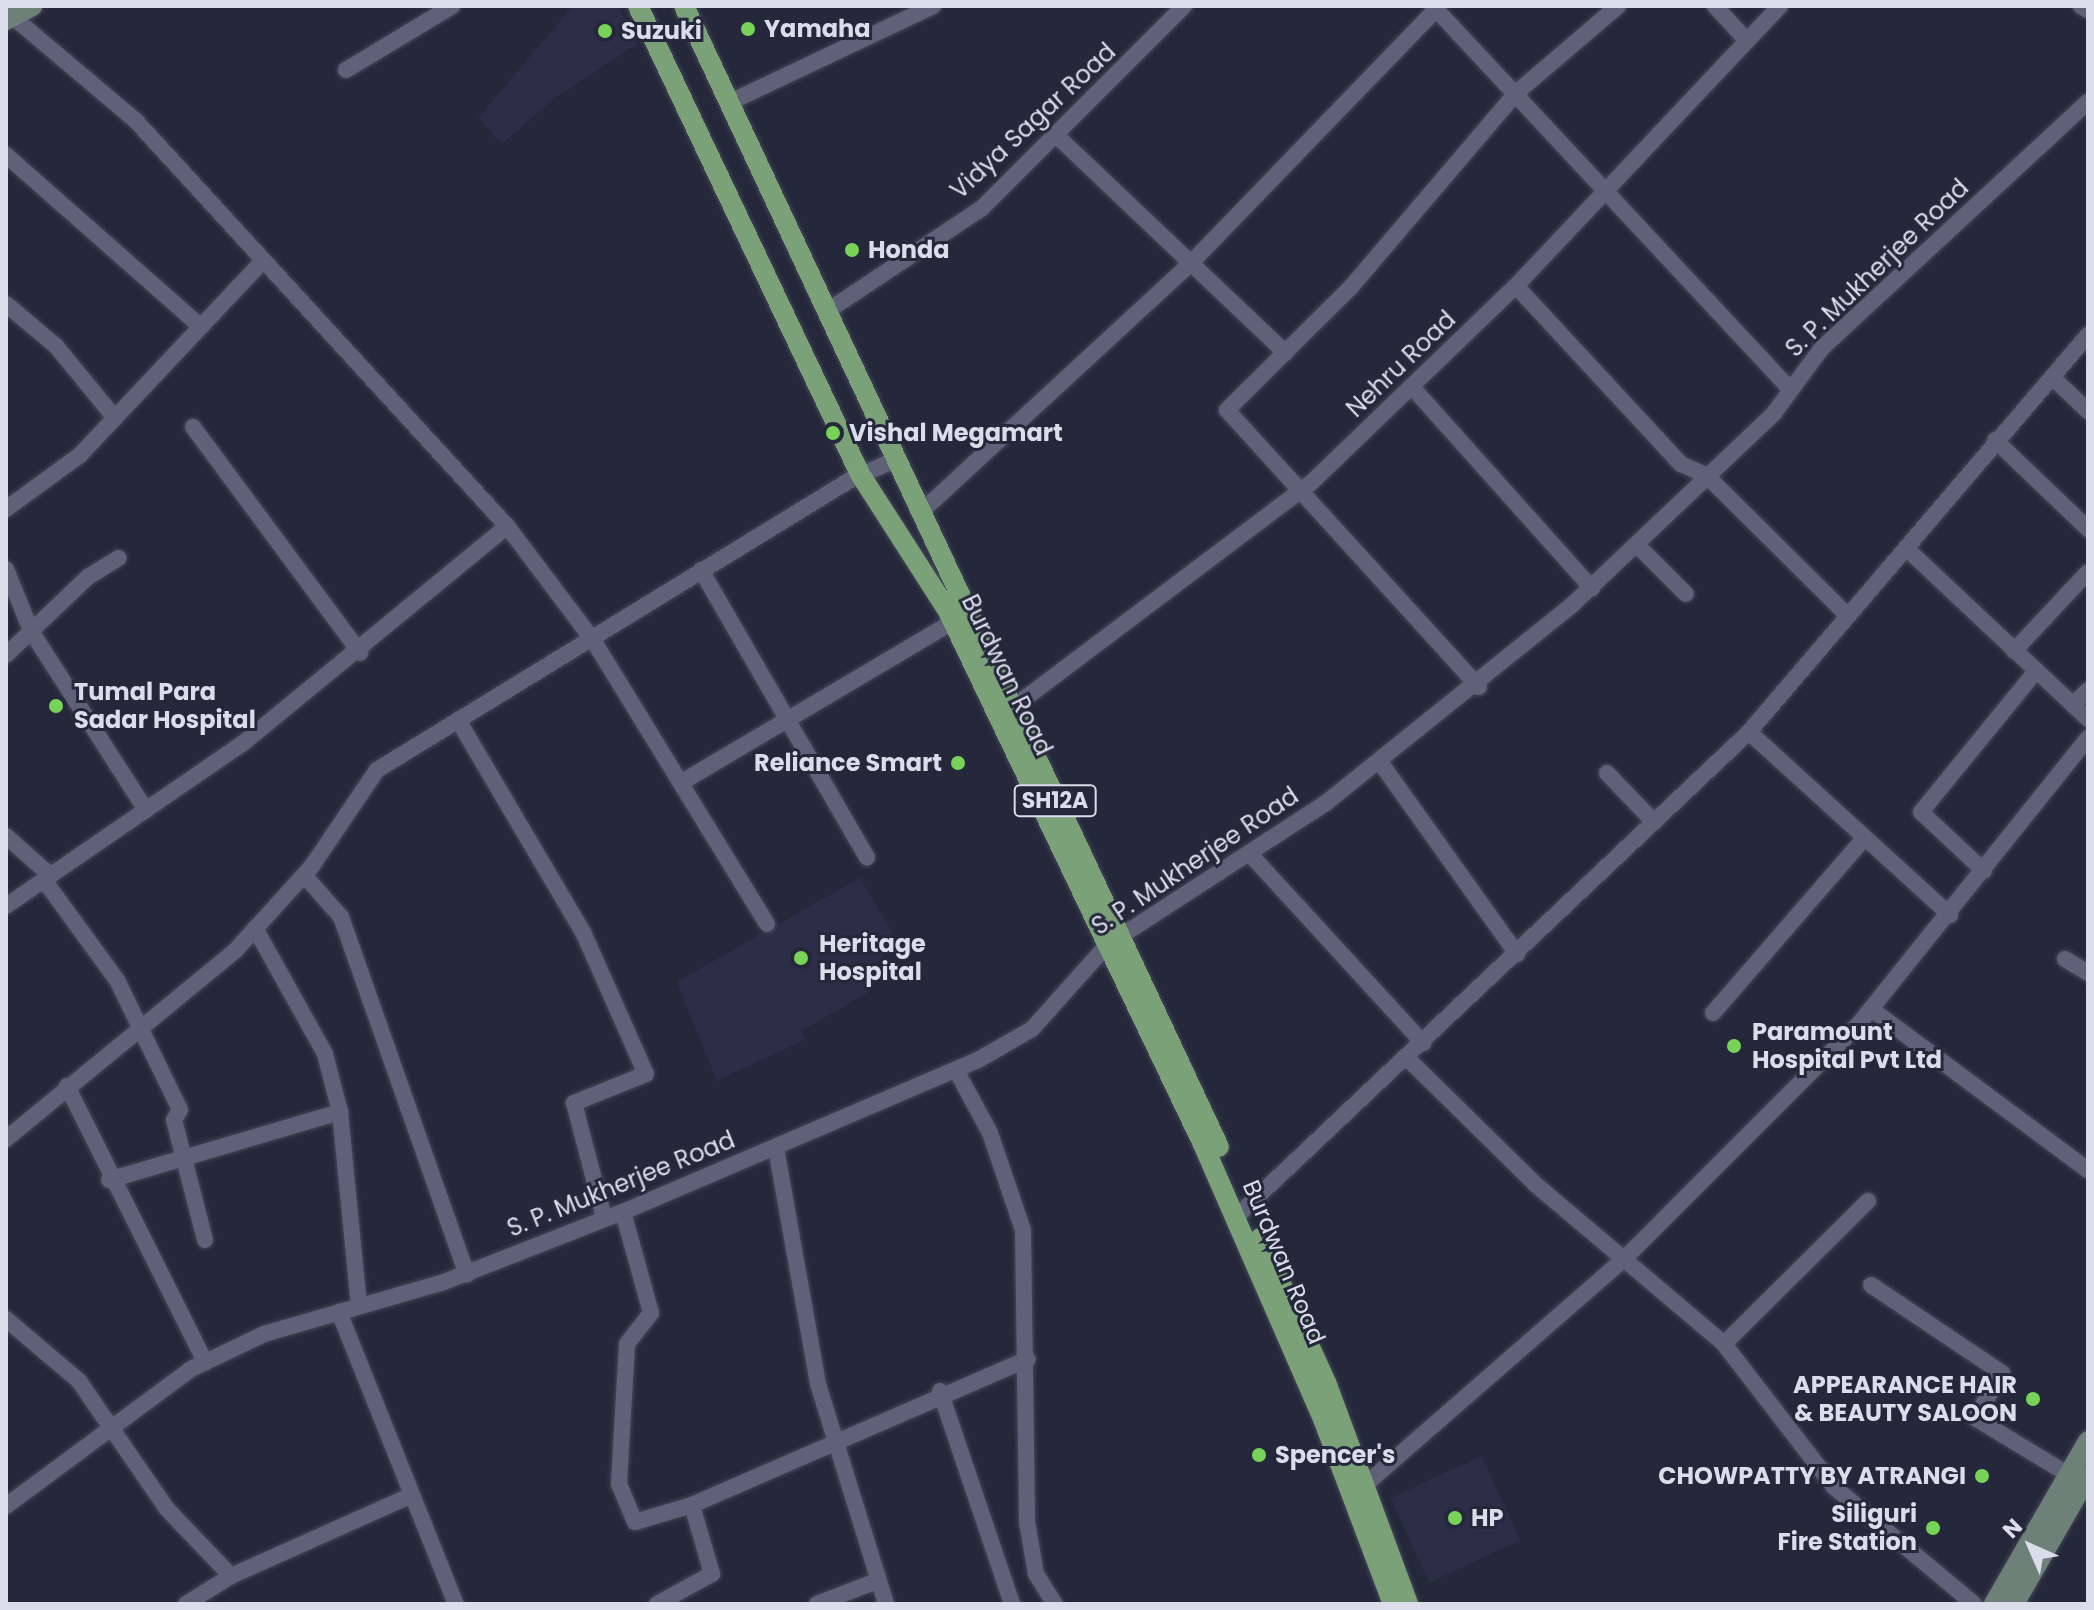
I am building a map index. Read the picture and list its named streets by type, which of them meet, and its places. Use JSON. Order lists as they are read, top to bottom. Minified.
{"streets":{"main road":["Burdwan Road","SH12A"],"street":["Vidya Sagar Road","S. P. Mukherjee Road","Nehru Road"]},"crossings":[["Vidya Sagar Road","Burdwan Road"],["S. P. Mukherjee Road","Burdwan Road"],["Nehru Road","Burdwan Road"]],"places":["Yamaha","Suzuki","Honda","Vishal Megamart","Tumal Para Sadar Hospital","Reliance Smart","Heritage Hospital","Paramount Hospital Pvt Ltd","APPEARANCE HAIR & BEAUTY SALOON","Spencer's","CHOWPATTY BY ATRANGI","HP","Siliguri Fire Station"],"north":"top left"}
